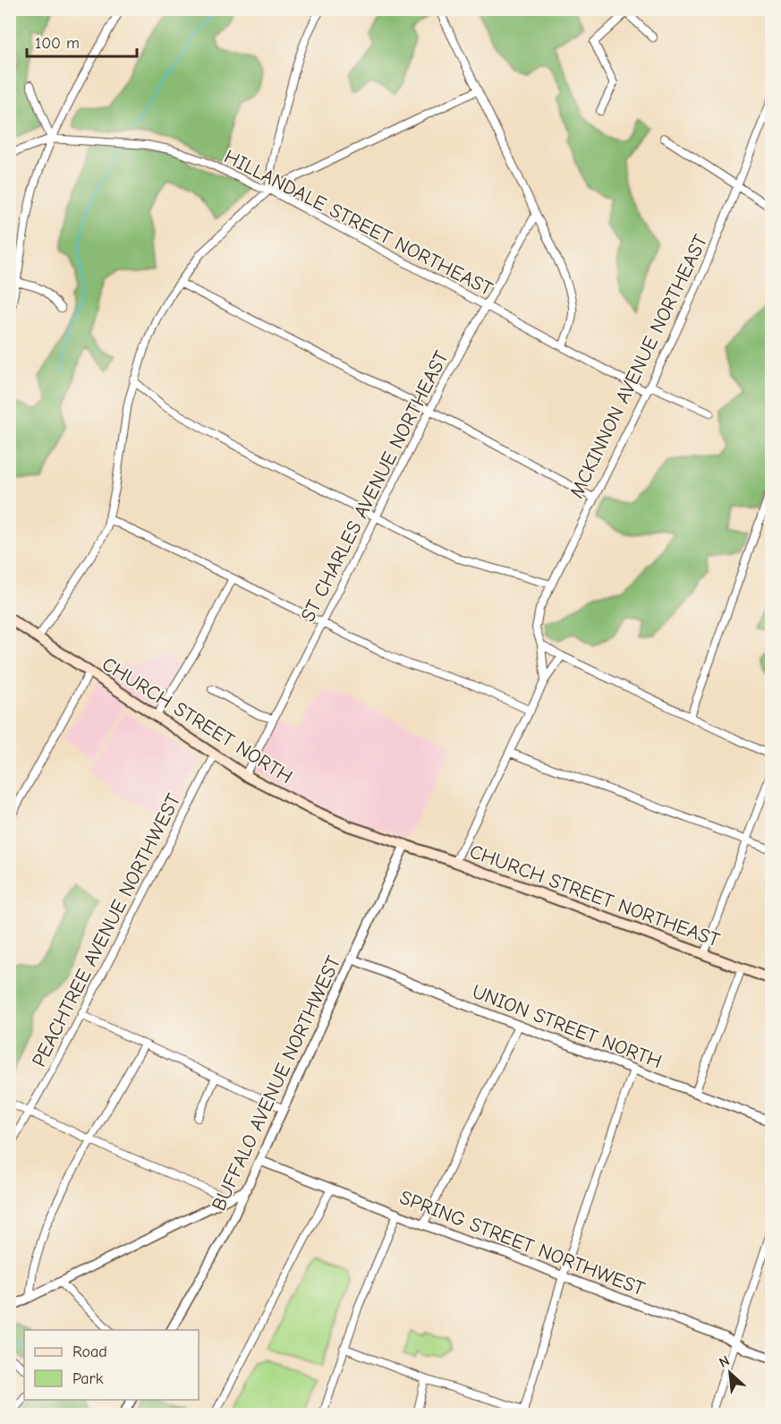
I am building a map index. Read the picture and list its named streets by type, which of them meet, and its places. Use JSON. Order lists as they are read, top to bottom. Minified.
{"streets":{"main road":["CHURCH STREET NORTH","CHURCH STREET NORTHEAST"],"street":["HILLANDALE STREET NORTHEAST","MCKINNON AVENUE NORTHEAST","ST CHARLES AVENUE NORTHEAST","PEACHTREE AVENUE NORTHWEST","UNION STREET NORTH","BUFFALO AVENUE NORTHWEST","SPRING STREET NORTHWEST"]},"crossings":[["HILLANDALE STREET NORTHEAST","MCKINNON AVENUE NORTHEAST"],["HILLANDALE STREET NORTHEAST","ST CHARLES AVENUE NORTHEAST"],["MCKINNON AVENUE NORTHEAST","CHURCH STREET NORTHEAST"],["ST CHARLES AVENUE NORTHEAST","CHURCH STREET NORTH"],["CHURCH STREET NORTH","CHURCH STREET NORTHEAST"],["CHURCH STREET NORTH","PEACHTREE AVENUE NORTHWEST"],["CHURCH STREET NORTH","BUFFALO AVENUE NORTHWEST"],["CHURCH STREET NORTHEAST","BUFFALO AVENUE NORTHWEST"],["UNION STREET NORTH","BUFFALO AVENUE NORTHWEST"],["BUFFALO AVENUE NORTHWEST","SPRING STREET NORTHWEST"]],"legend":["Road","Park"],"scale_bar":"100 m","north":"top left"}
